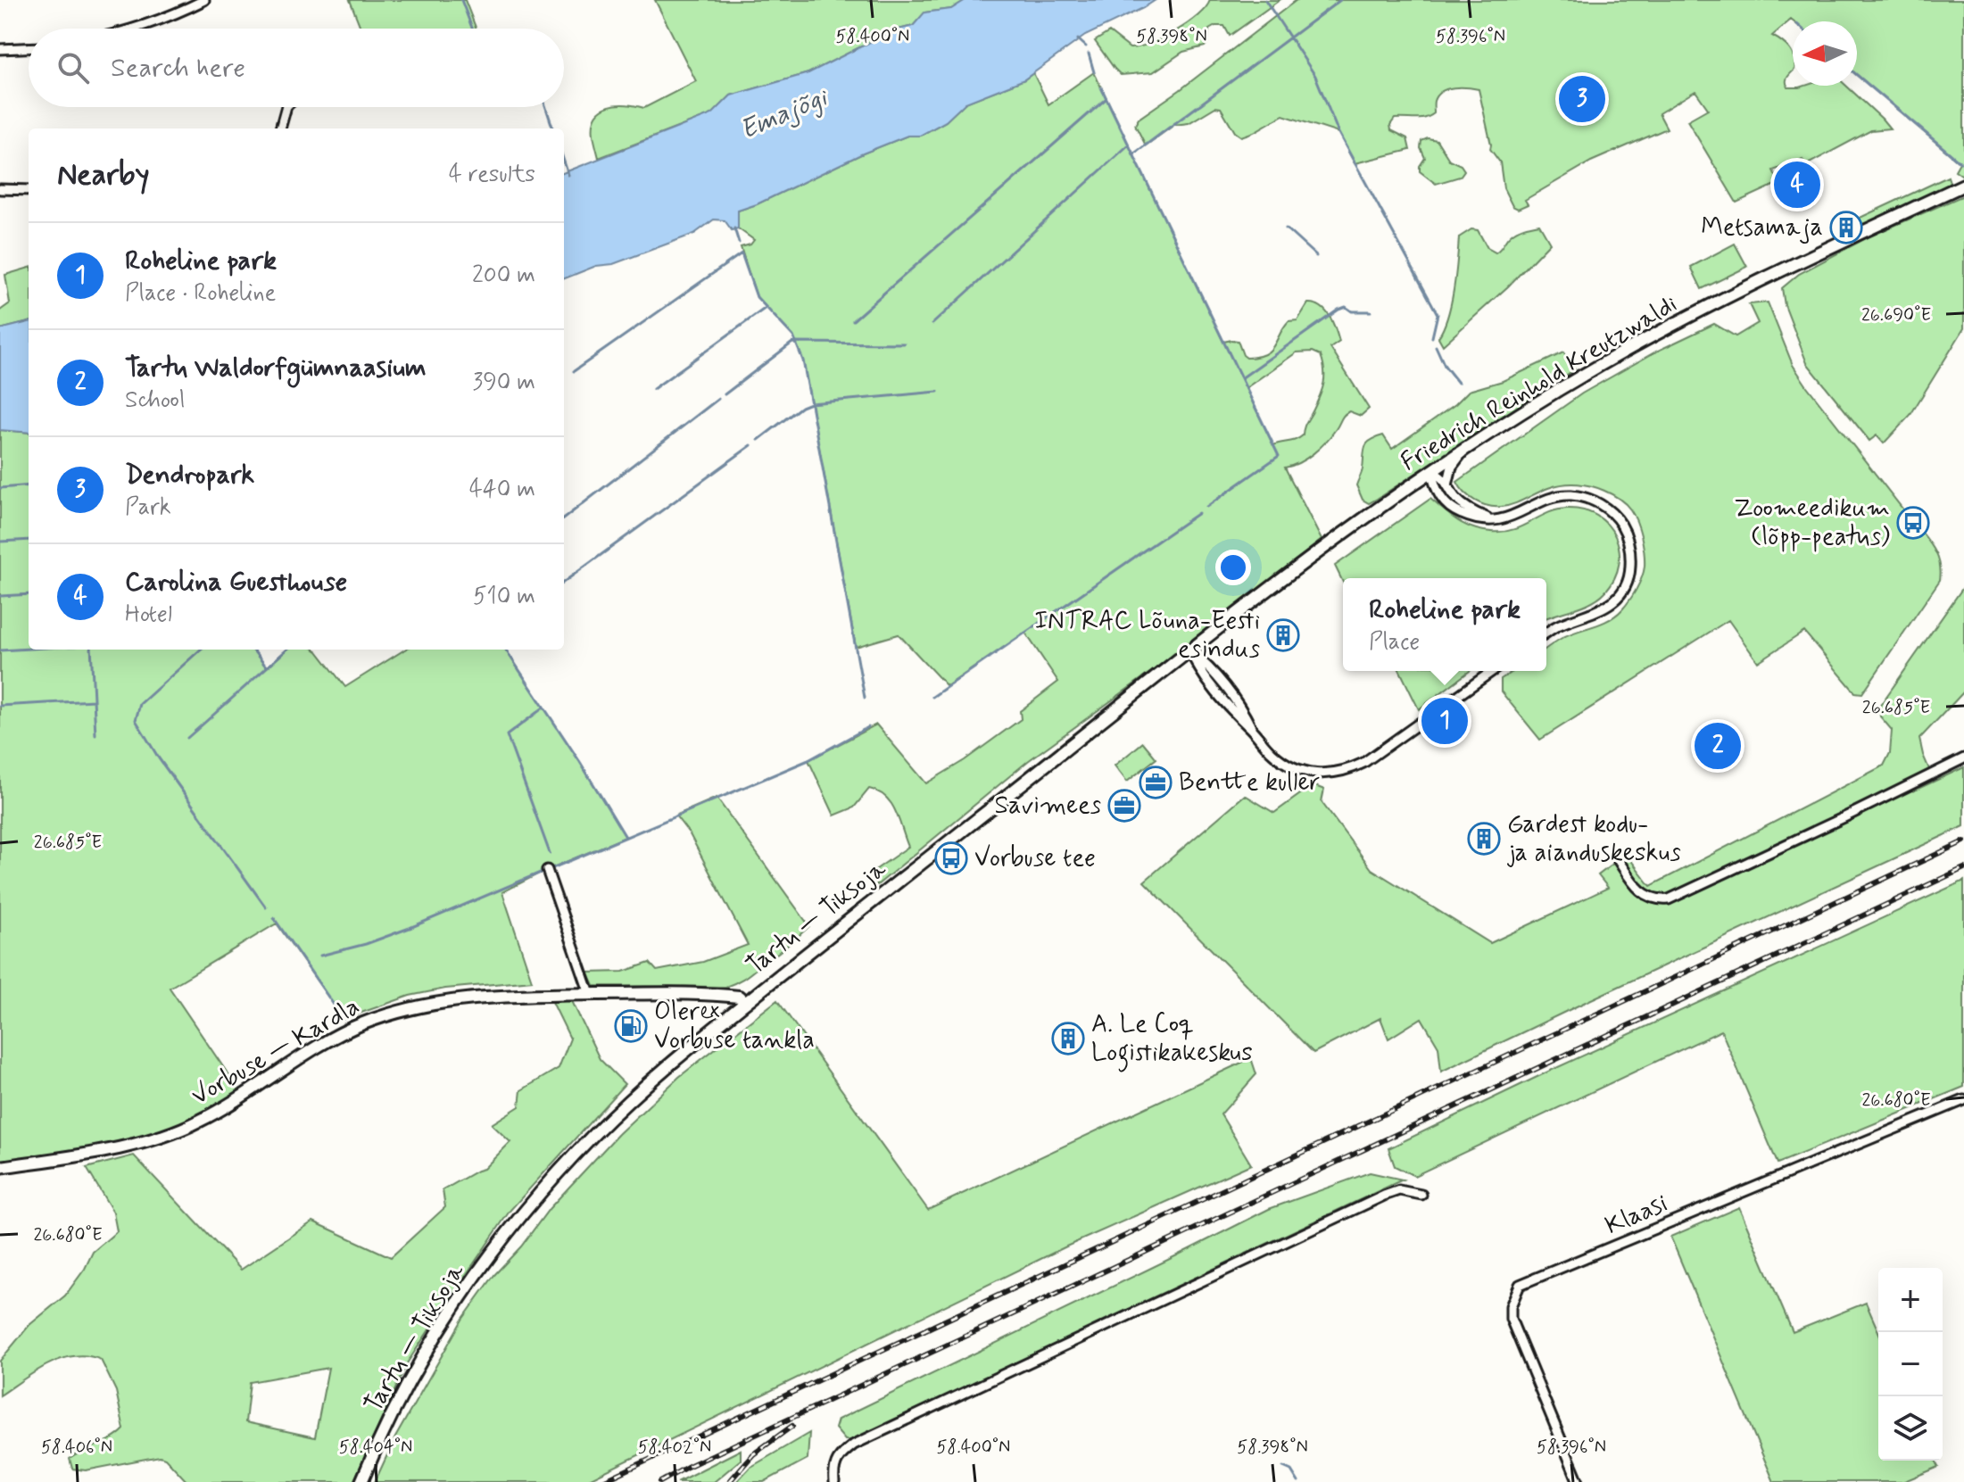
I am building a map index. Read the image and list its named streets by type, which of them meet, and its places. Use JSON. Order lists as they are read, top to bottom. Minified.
{"streets":{"main road":["Friedrich Reinhold Kreutzwaldi","Tartu — Tiksoja","Vorbuse — Kardla"],"street":["Klaasi"]},"crossings":[["Friedrich Reinhold Kreutzwaldi","Tartu — Tiksoja"],["Tartu — Tiksoja","Vorbuse — Kardla"]],"water":["Emajõgi"],"places":{"building":["Metsamaja","INTRAC Lõuna-Eesti esindus","Gardest kodu- ja aianduskeskus","A. Le Coq Logistikakeskus"],"bus stop":["Zoomeedikum (lõpp-peatus)","Vorbuse tee"],"office":["Bentte kuller","Savimees"],"fuel station":["Olerex Vorbuse tankla"]},"north":"left","page":{"search":"Search here","pins":["3","4","1","2"],"heading":["Nearby","4 results"],"list":[{"mark":"1","name":"Roheline park","note":"Place · Roheline","value":"200 m"},{"mark":"2","name":"Tartu Waldorfgümnaasium","note":"School","value":"390 m"},{"mark":"3","name":"Dendropark","note":"Park","value":"440 m"},{"mark":"4","name":"Carolina Guesthouse","note":"Hotel","value":"510 m"}],"popup":["Roheline park","Place"],"map_buttons":["+","−"]},"coordinates":["58.400°N","58.398°N","58.396°N","26.690°E","26.685°E","26.680°E","58.406°N","58.404°N","58.402°N"]}
